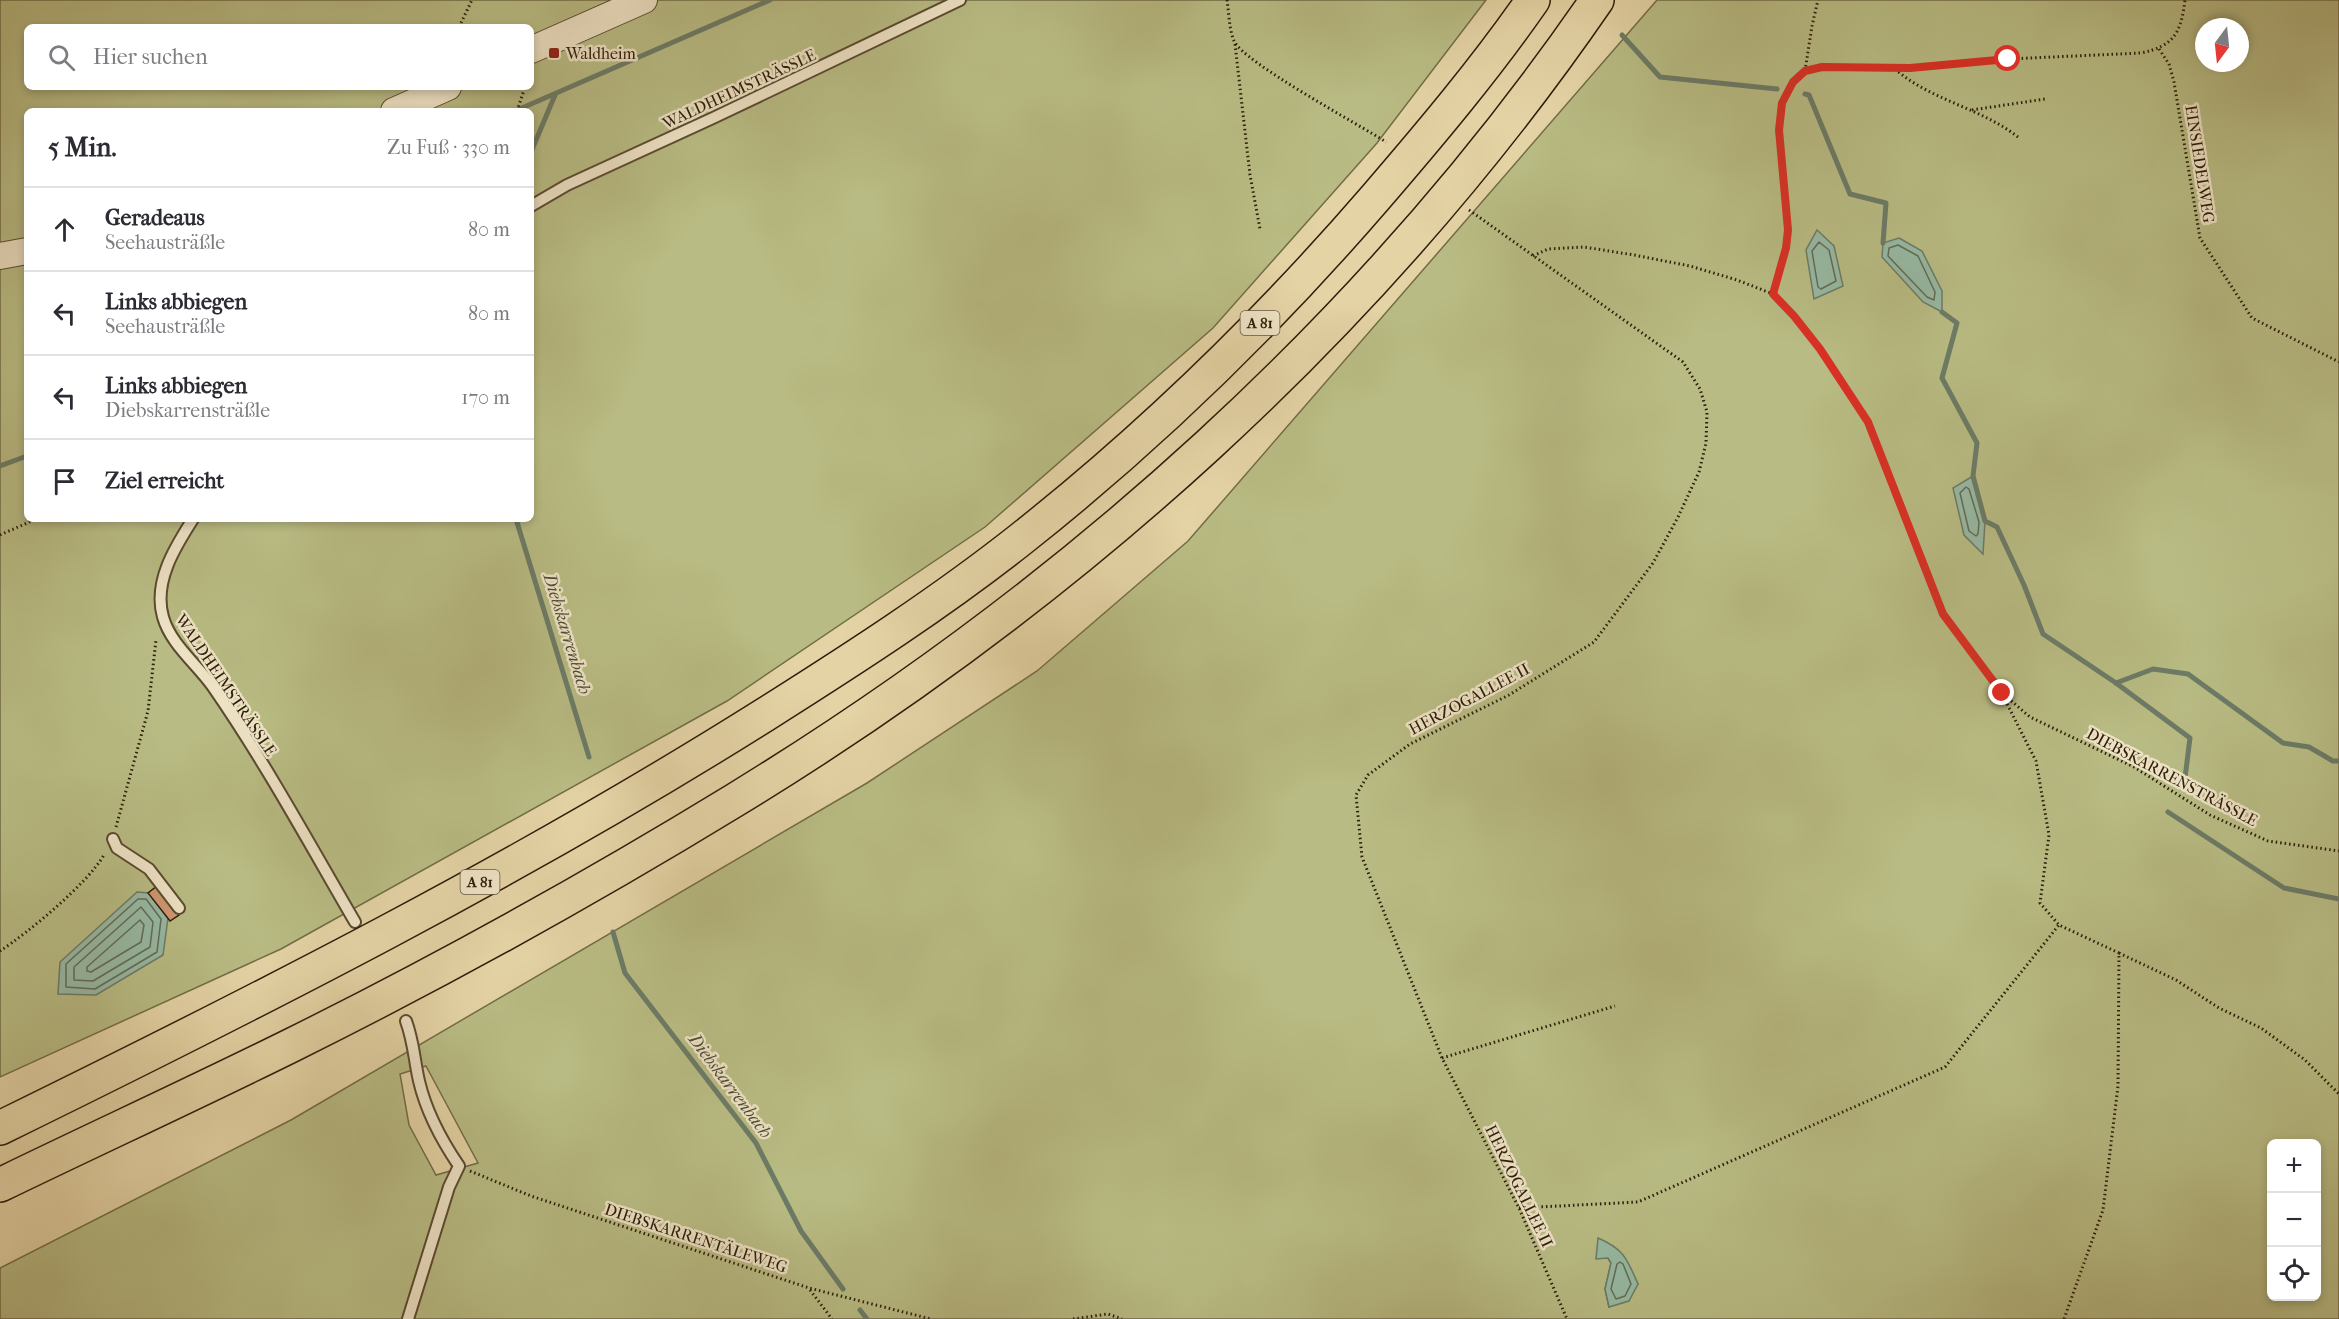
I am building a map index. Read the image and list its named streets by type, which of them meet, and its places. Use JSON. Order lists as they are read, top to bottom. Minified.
{"streets":{"highway":["A 81"],"lane":["WALDHEIMSTRÄSSLE"],"path":["EINSIEDELWEG","HERZOGALLEE II","DIEBSKARRENSTRÄSSLE","DIEBSKARRENTÄLEWEG"]},"water":["Diebskarrenbach"],"places":{"transit":["Waldheim"]},"north":"bottom","page":{"search":"Hier suchen","heading":["5 Min.","Zu Fuß · 330 m"],"list":[["Geradeaus","Seehausträßle","80 m"],["Links abbiegen","Seehausträßle","80 m"],["Links abbiegen","Diebskarrensträßle","170 m"],"Ziel erreicht"],"map_buttons":["+","−"]}}
